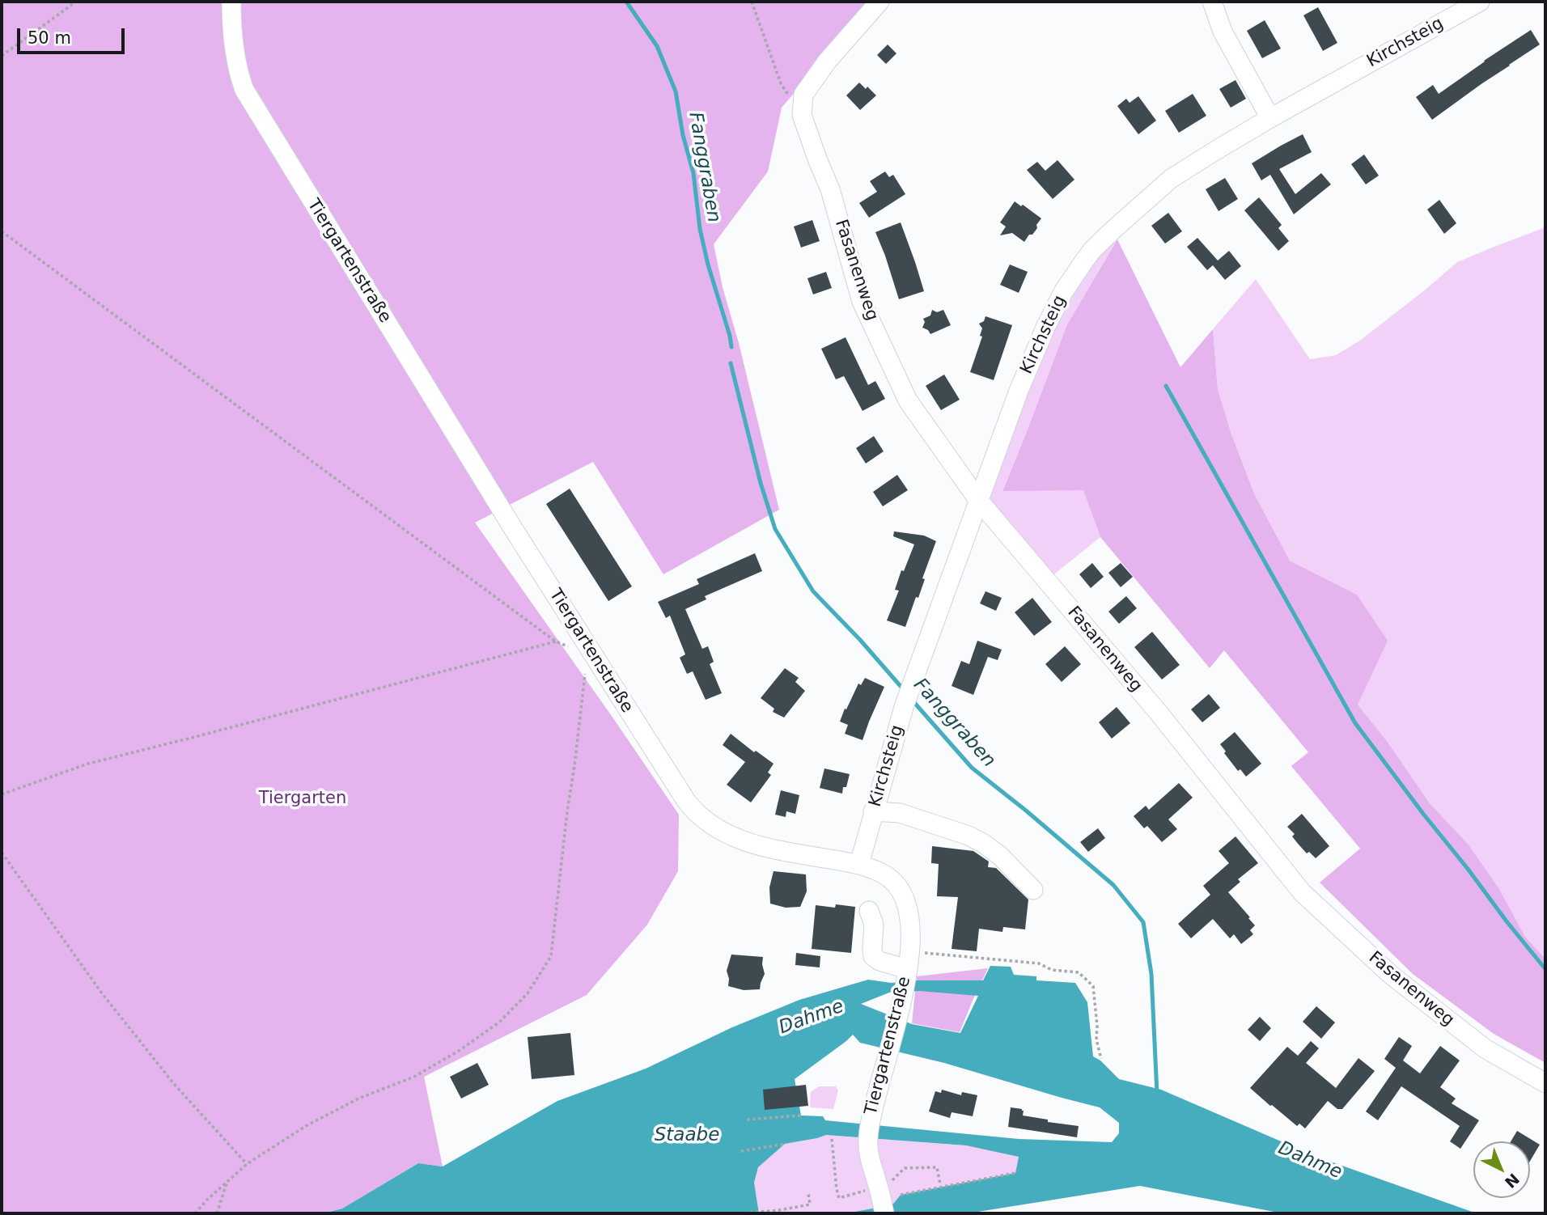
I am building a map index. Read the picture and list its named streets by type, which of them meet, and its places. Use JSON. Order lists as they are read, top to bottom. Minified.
{"streets":{"street":["Kirchsteig","Tiergartenstraße","Fasanenweg"]},"crossings":[["Kirchsteig","Tiergartenstraße"],["Kirchsteig","Fasanenweg"]],"water":["Fanggraben","Dahme","Staabe"],"parks":["Tiergarten"],"scale_bar":"50 m","north":"bottom right"}
